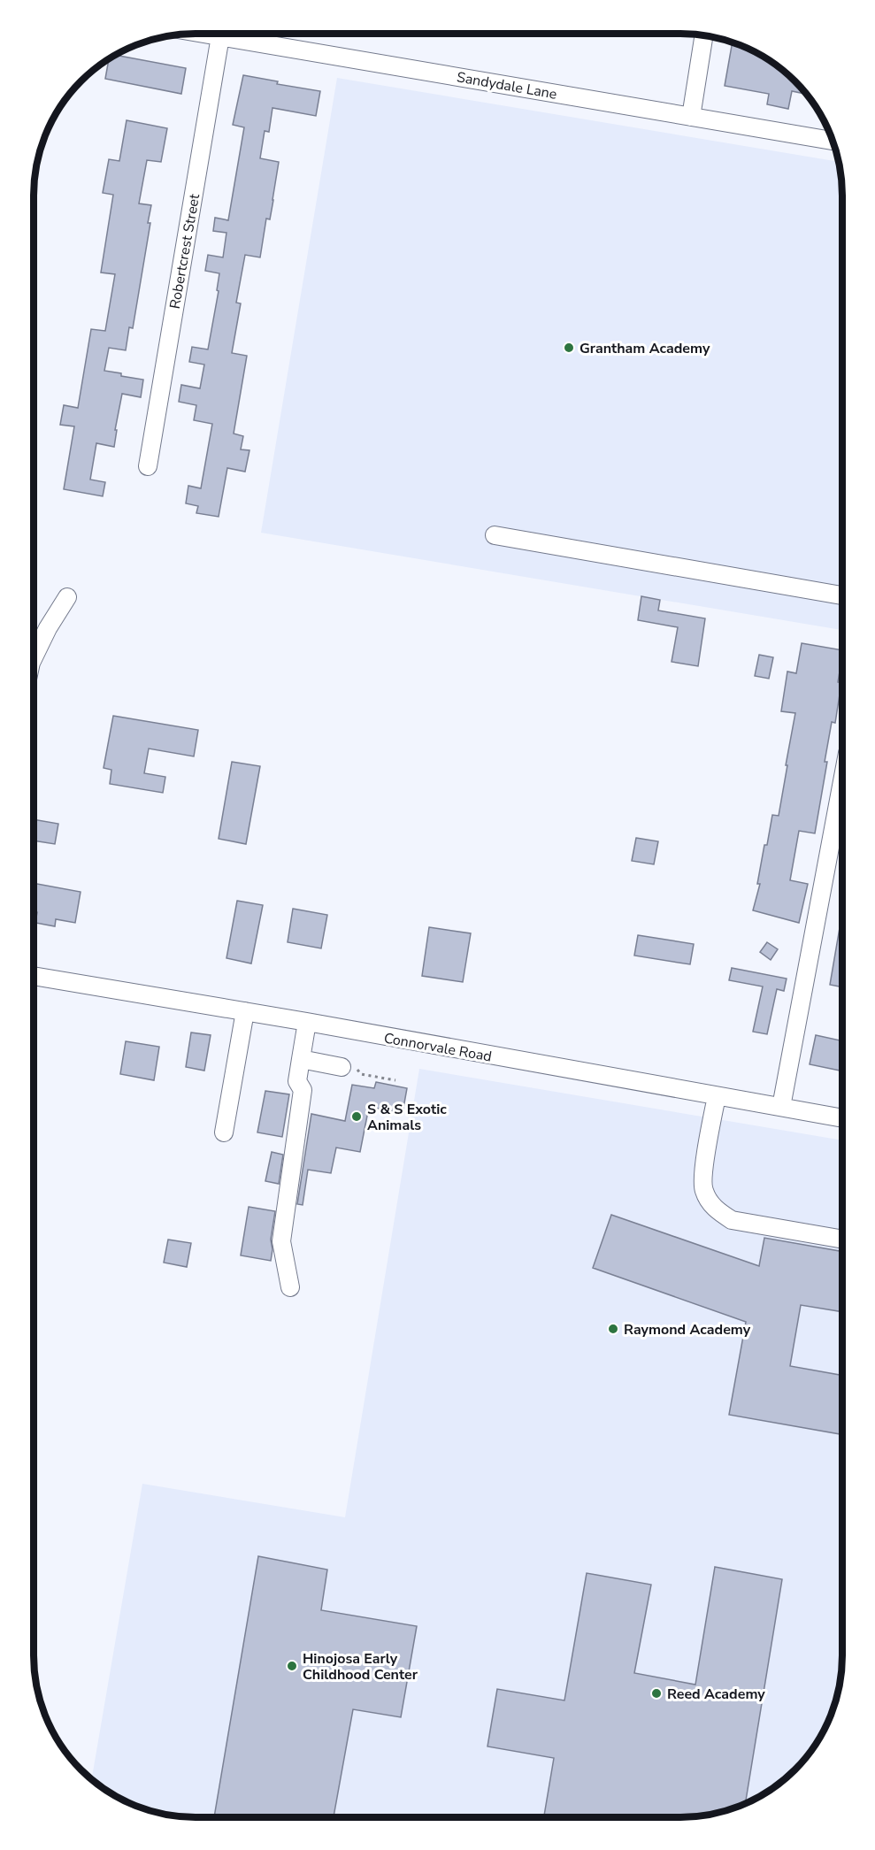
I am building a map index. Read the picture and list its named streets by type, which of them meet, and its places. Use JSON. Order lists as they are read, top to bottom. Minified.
{"streets":{"street":["Sandydale Lane","Robertcrest Street","Connorvale Road"]},"crossings":[["Sandydale Lane","Robertcrest Street"]],"places":["Grantham Academy","S & S Exotic Animals","Raymond Academy","Hinojosa Early Childhood Center","Reed Academy"]}
